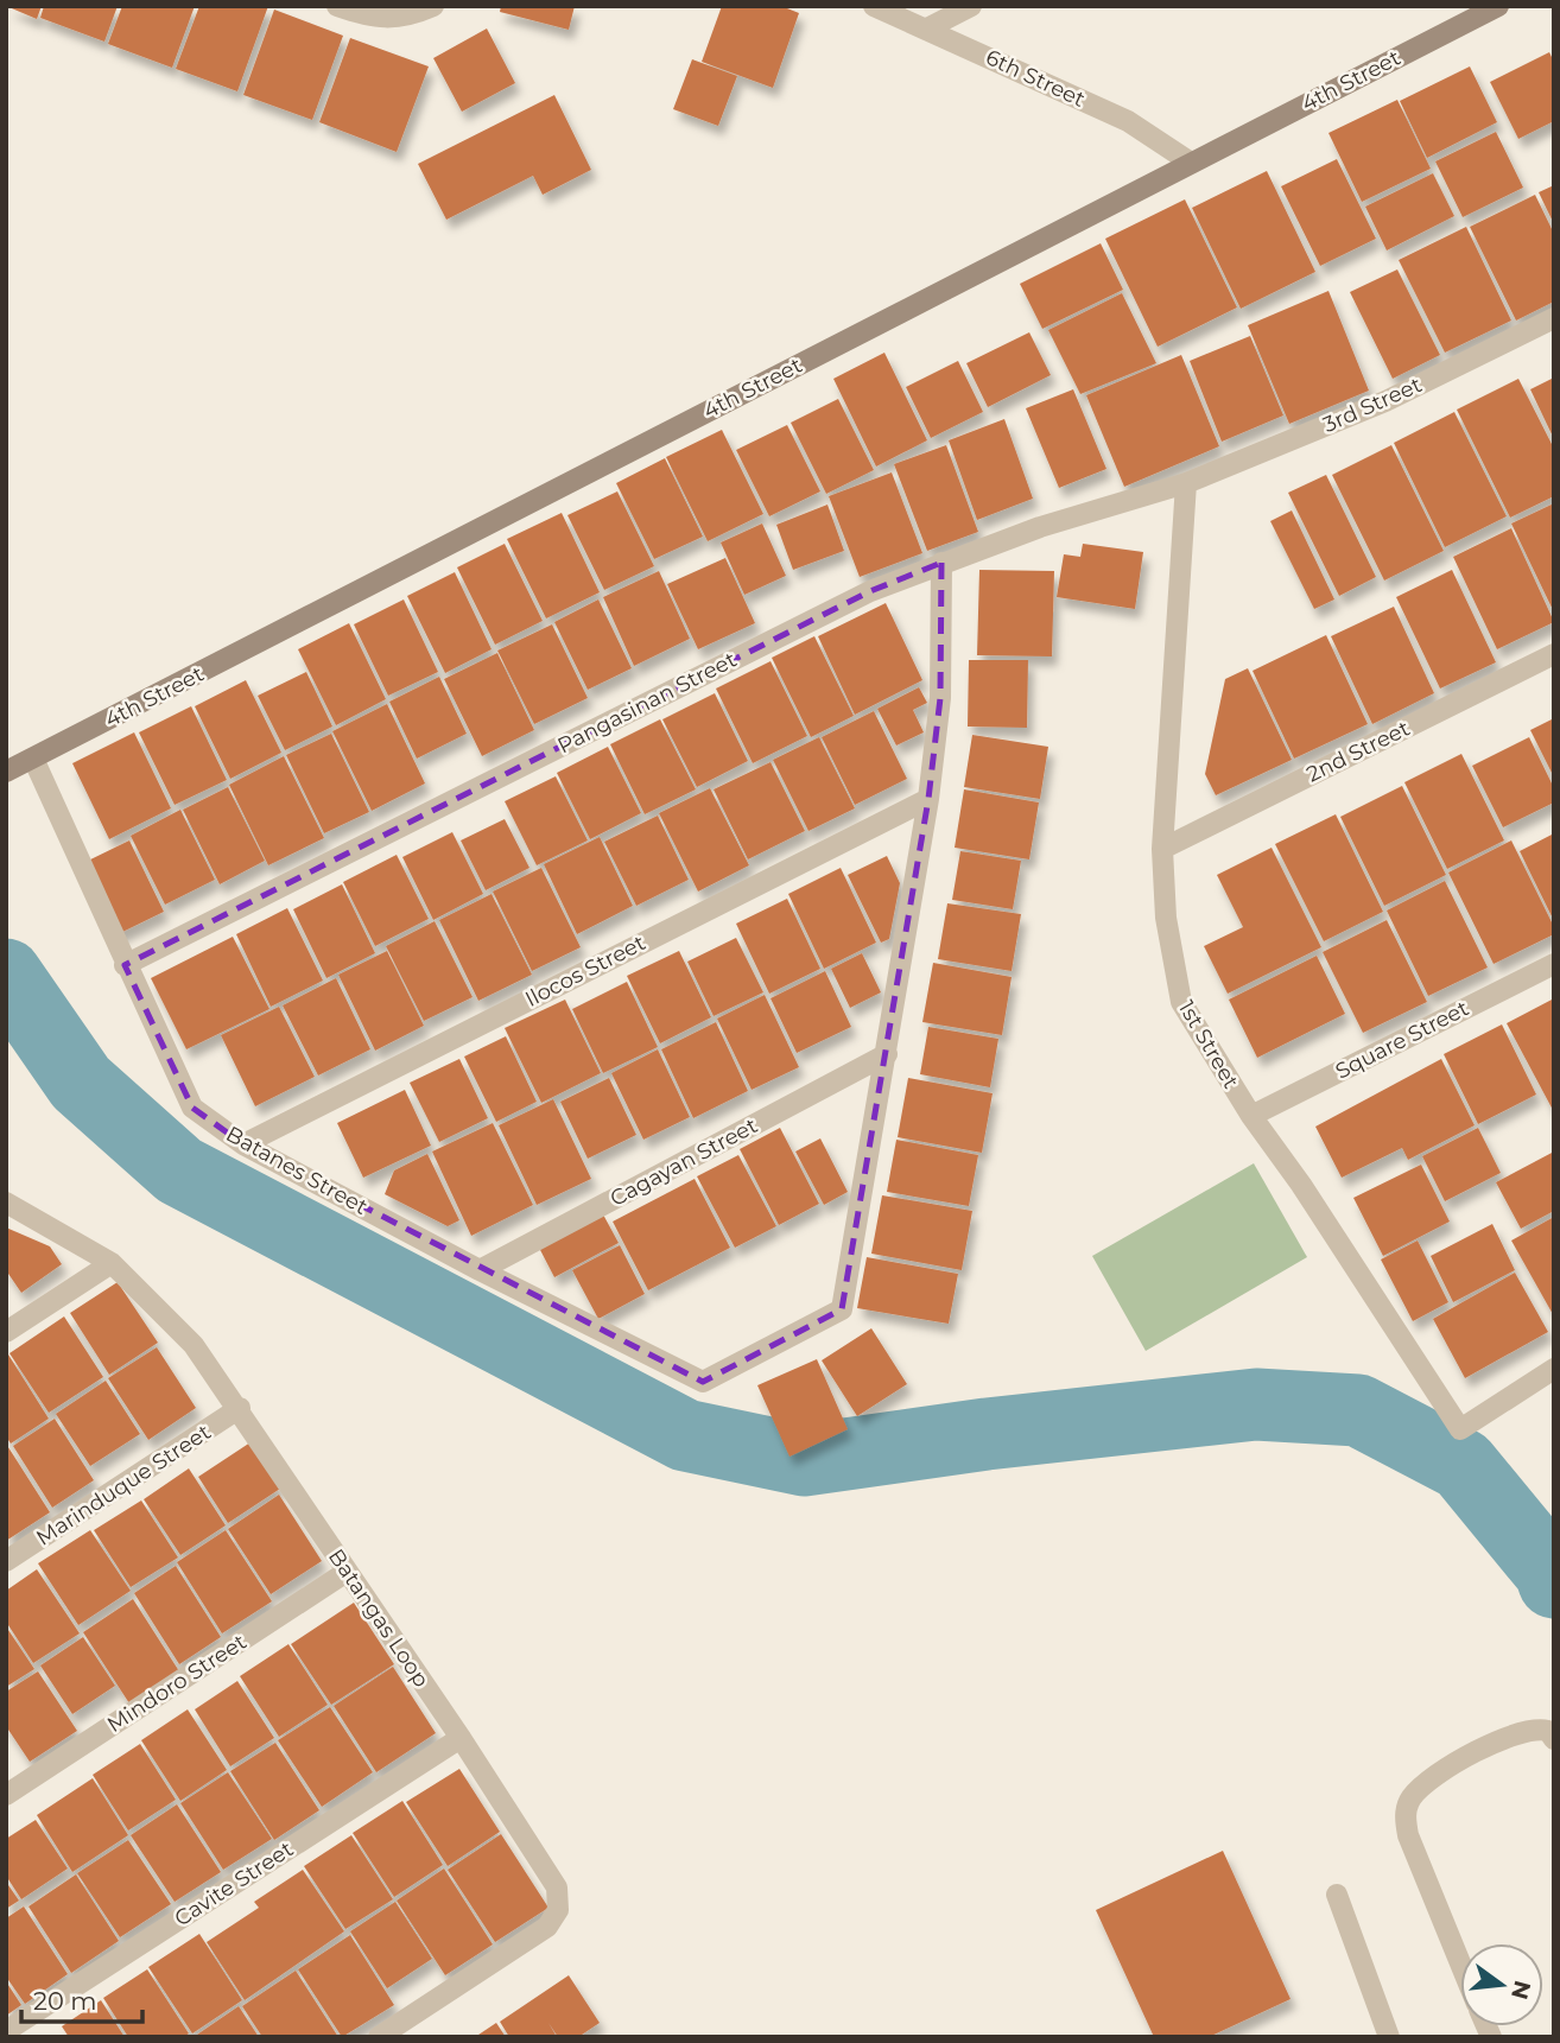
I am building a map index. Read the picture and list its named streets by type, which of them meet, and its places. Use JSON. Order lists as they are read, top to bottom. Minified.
{"streets":{"street":["6th Street","4th Street","3rd Street","Pangasinan Street","2nd Street","Ilocos Street","Square Street","1st Street","Cagayan Street","Batanes Street","Marinduque Street","Batangas Loop","Mindoro Street","Cavite Street"]},"crossings":[["6th Street","4th Street"],["4th Street","Batanes Street"],["3rd Street","Pangasinan Street"],["3rd Street","1st Street"],["Pangasinan Street","1st Street"],["Pangasinan Street","Batanes Street"],["2nd Street","1st Street"],["Ilocos Street","Batanes Street"],["Square Street","1st Street"],["Cagayan Street","Batanes Street"],["Marinduque Street","Batangas Loop"],["Batangas Loop","Mindoro Street"],["Batangas Loop","Cavite Street"]],"scale_bar":"20 m","north":"right"}
